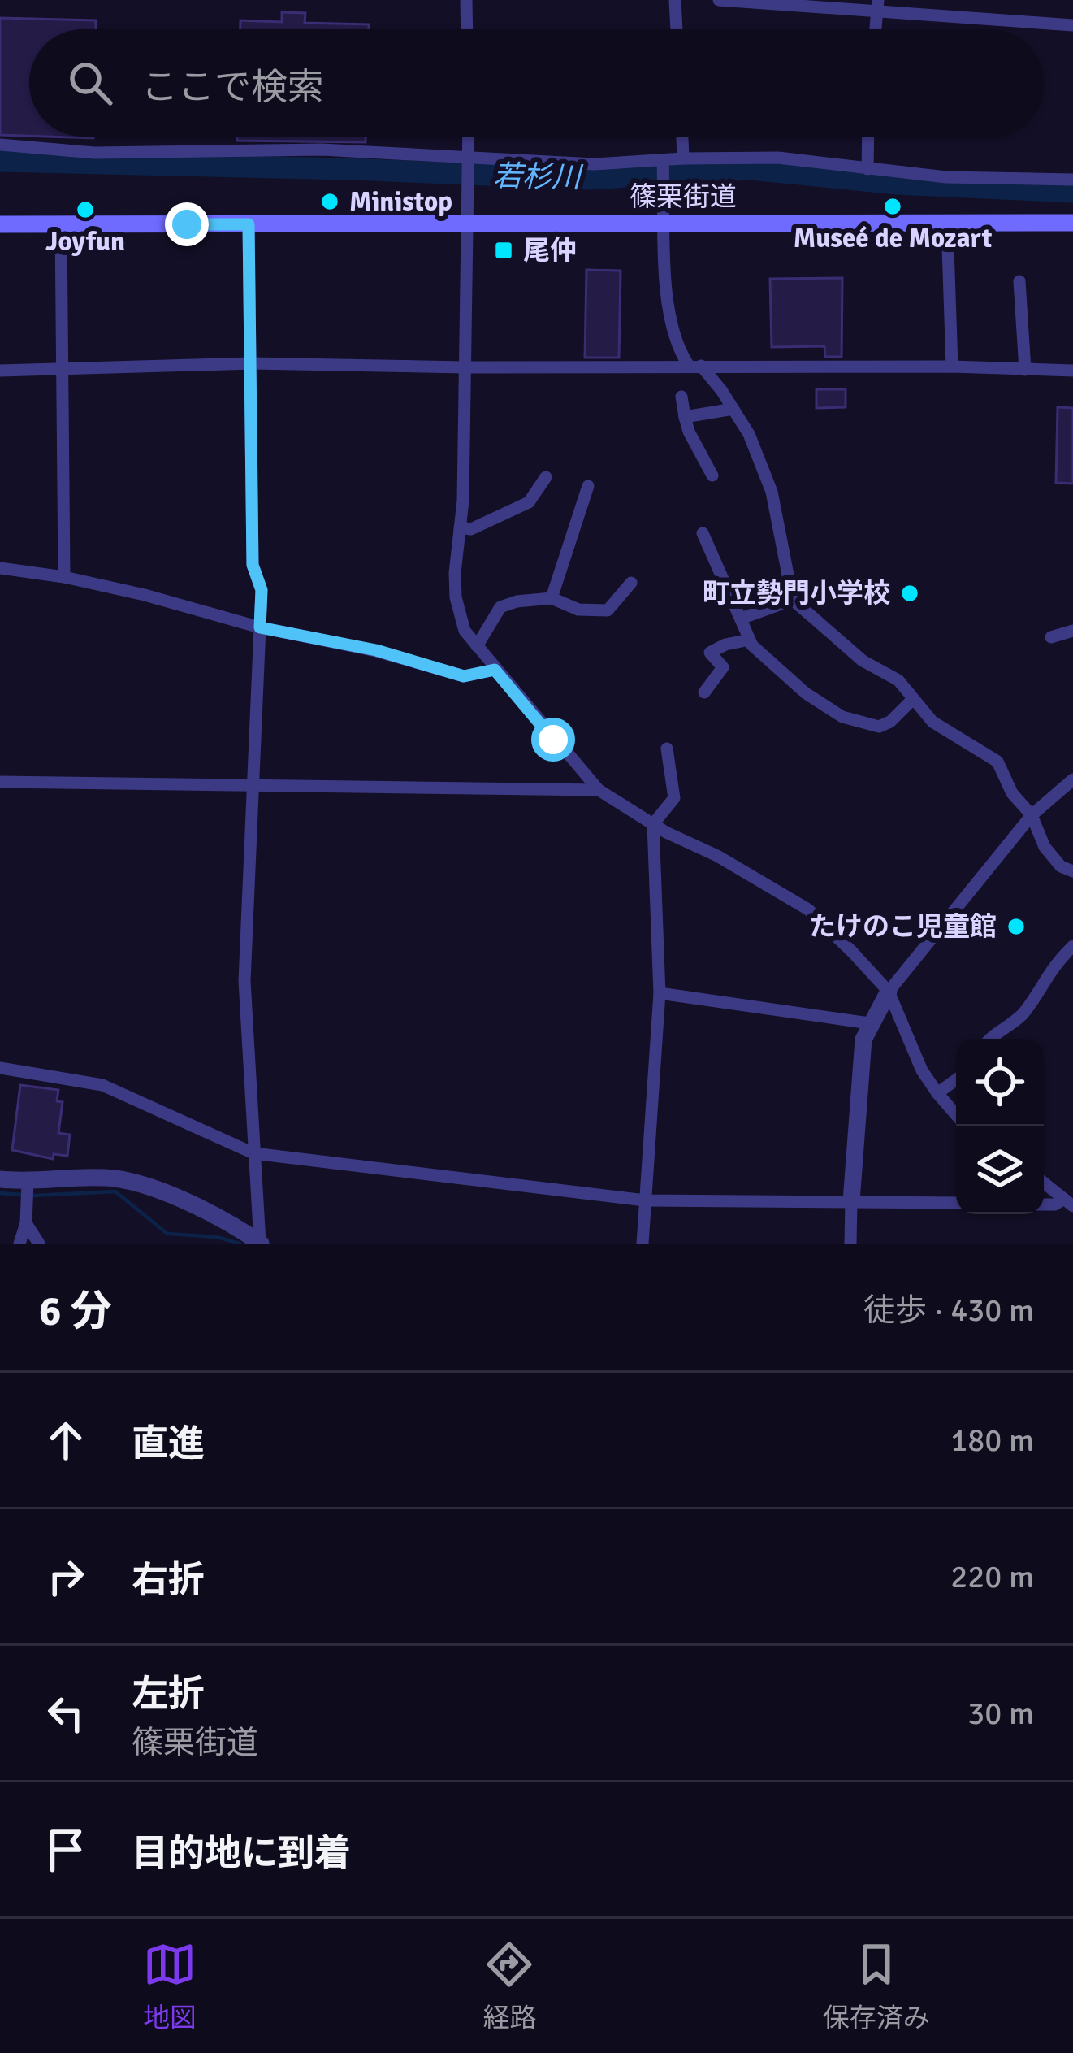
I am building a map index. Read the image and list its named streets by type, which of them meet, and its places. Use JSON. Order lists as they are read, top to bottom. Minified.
{"streets":{"main road":["篠栗街道"]},"water":["若杉川"],"places":{"other":["Ministop","Museé de Mozart","Joyfun","町立勢門小学校","たけのこ児童館"],"transit":["尾仲"]},"page":{"search":"ここで検索","heading":["6 分","徒歩 · 430 m"],"list":[["直進","180 m"],["右折","220 m"],["左折","篠栗街道","30 m"],"目的地に到着"],"nav":["地図","経路","保存済み"]}}
